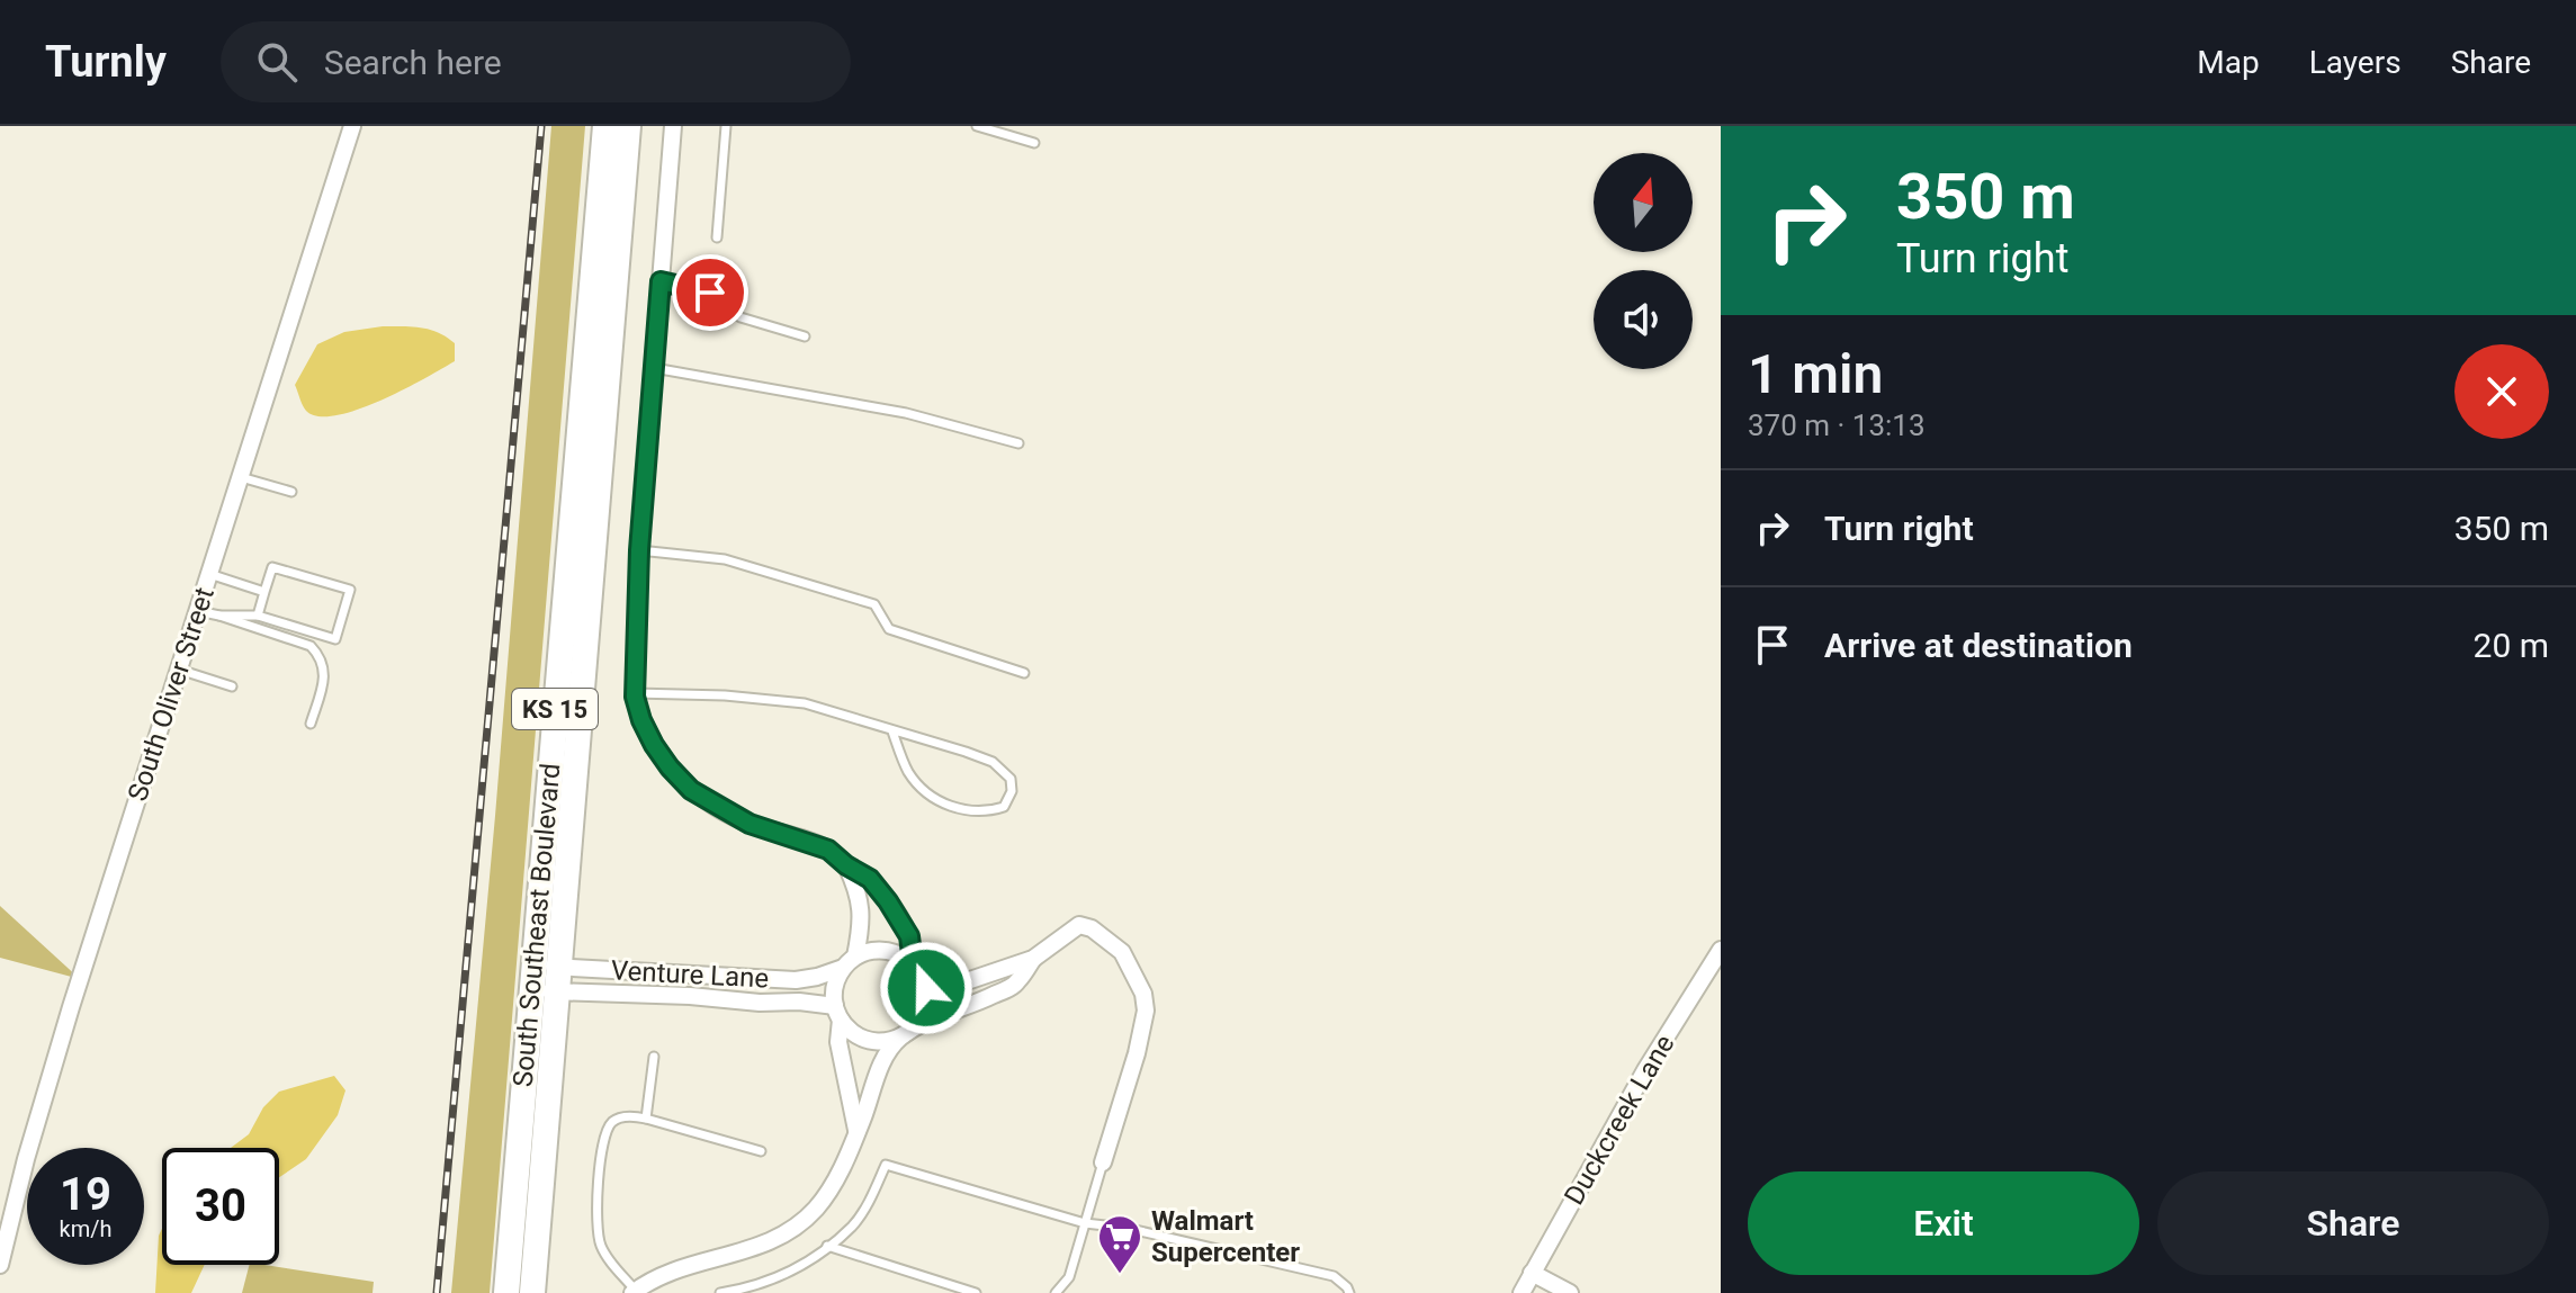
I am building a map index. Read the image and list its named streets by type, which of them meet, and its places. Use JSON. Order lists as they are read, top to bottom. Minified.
{"streets":{"main road":["KS 15","South Southeast Boulevard"],"street":["South Oliver Street","Venture Lane","Duckcreek Lane"]},"crossings":[["South Southeast Boulevard","Venture Lane"]],"places":{"supermarket":["Walmart Supercenter"]},"north":"top","page":{"header":"Turnly","search":"Search here","nav":["Map","Layers","Share"],"turn":["350 m","Turn right"],"heading":["1 min","370 m · 13:13"],"list":[{"name":"Turn right","value":"350 m"},{"name":"Arrive at destination","value":"20 m"}],"speed":"19 km/h","limit":"30","buttons":["Exit","Share"]}}
